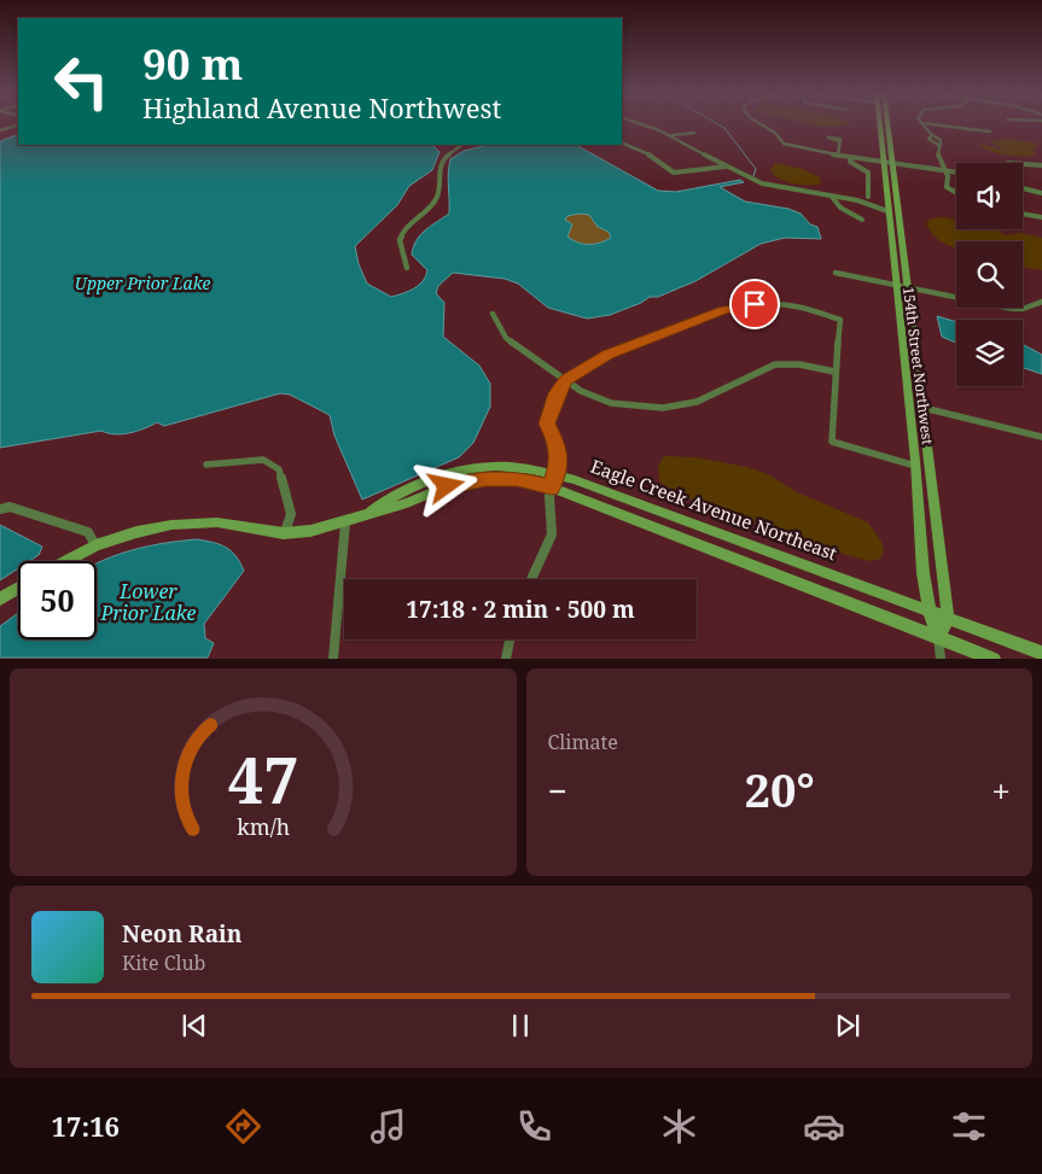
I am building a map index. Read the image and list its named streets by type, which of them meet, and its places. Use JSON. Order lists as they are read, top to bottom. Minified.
{"streets":{"street":["154th Street Northwest","Eagle Creek Avenue Northeast"]},"crossings":[["154th Street Northwest","Eagle Creek Avenue Northeast"]],"water":["Upper Prior Lake","Lower Prior Lake"],"page":{"turn":["90 m","Highland Avenue Northwest"],"limit":"50","trip":"17:18 · 2 min · 500 m","tile":"Climate","heat":["−","20°","+"],"song":["Neon Rain","Kite Club"],"tabs":"17:16","gauge":["47","km/h"]}}
